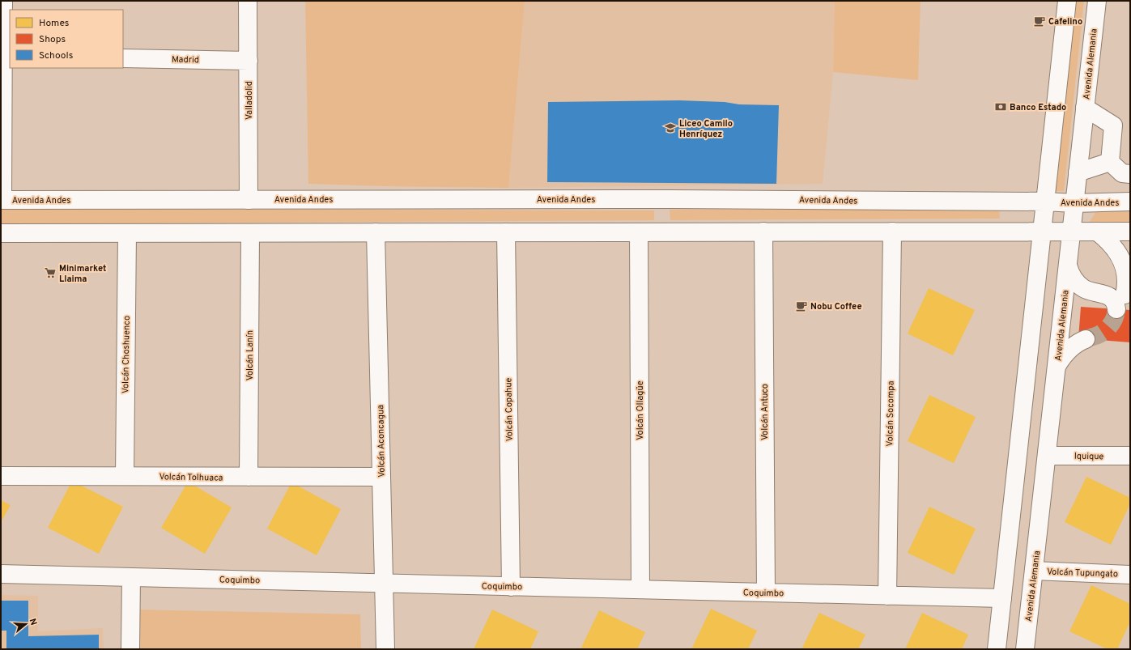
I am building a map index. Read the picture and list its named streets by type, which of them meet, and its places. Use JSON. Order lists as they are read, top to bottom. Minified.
{"streets":{"street":["Madrid","Avenida Alemania","Valladolid","Avenida Andes","Volcán Choshuenco","Volcán Lanín","Volcán Copahue","Volcán Ollagüe","Volcán Antuco","Volcán Socompa","Volcán Aconcagua","Iquique","Volcán Tolhuaca","Volcán Tupungato","Coquimbo"]},"crossings":[["Madrid","Valladolid"],["Avenida Alemania","Avenida Andes"],["Avenida Alemania","Iquique"],["Avenida Alemania","Volcán Tupungato"],["Valladolid","Avenida Andes"],["Volcán Choshuenco","Volcán Tolhuaca"],["Volcán Lanín","Volcán Tolhuaca"],["Volcán Copahue","Coquimbo"],["Volcán Ollagüe","Coquimbo"],["Volcán Antuco","Coquimbo"],["Volcán Socompa","Coquimbo"],["Volcán Aconcagua","Volcán Tolhuaca"],["Volcán Aconcagua","Coquimbo"]],"places":{"cafe":["Cafelino","Nobu Coffee"],"bank":["Banco Estado"],"school or university":["Liceo Camilo Henríquez"],"supermarket":["Minimarket Llaima"]},"legend":["Homes","Shops","Schools"],"north":"right"}
